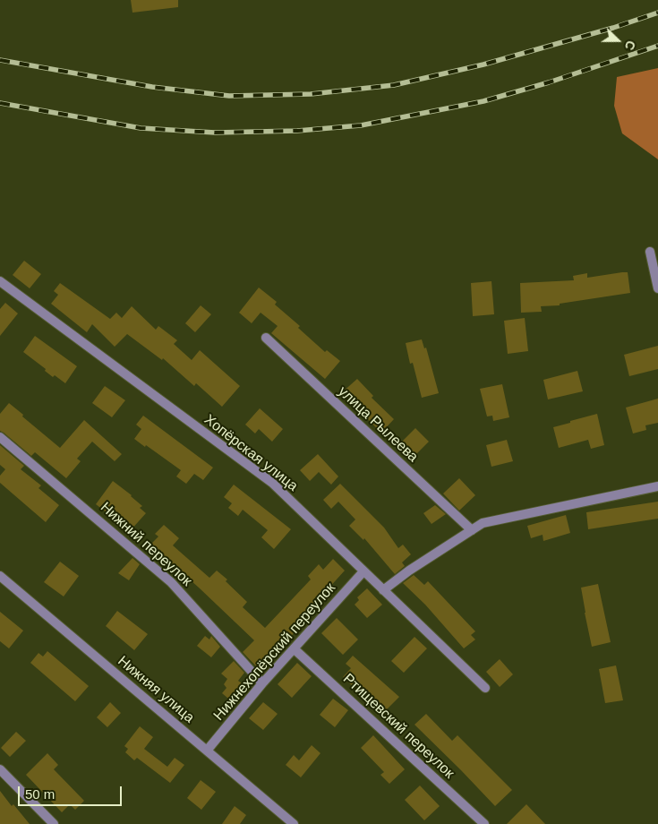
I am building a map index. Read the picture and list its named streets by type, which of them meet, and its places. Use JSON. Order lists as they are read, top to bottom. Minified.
{"streets":{"street":["улица Рылеева","Хопёрская улица","Нижний переулок","Нижнехопёрский переулок","Нижняя улица","Ртищевский переулок"]},"crossings":[["Хопёрская улица","Нижнехопёрский переулок"],["Нижний переулок","Нижнехопёрский переулок"],["Нижнехопёрский переулок","Нижняя улица"],["Нижнехопёрский переулок","Ртищевский переулок"]],"scale_bar":"50 m","north":"right"}
